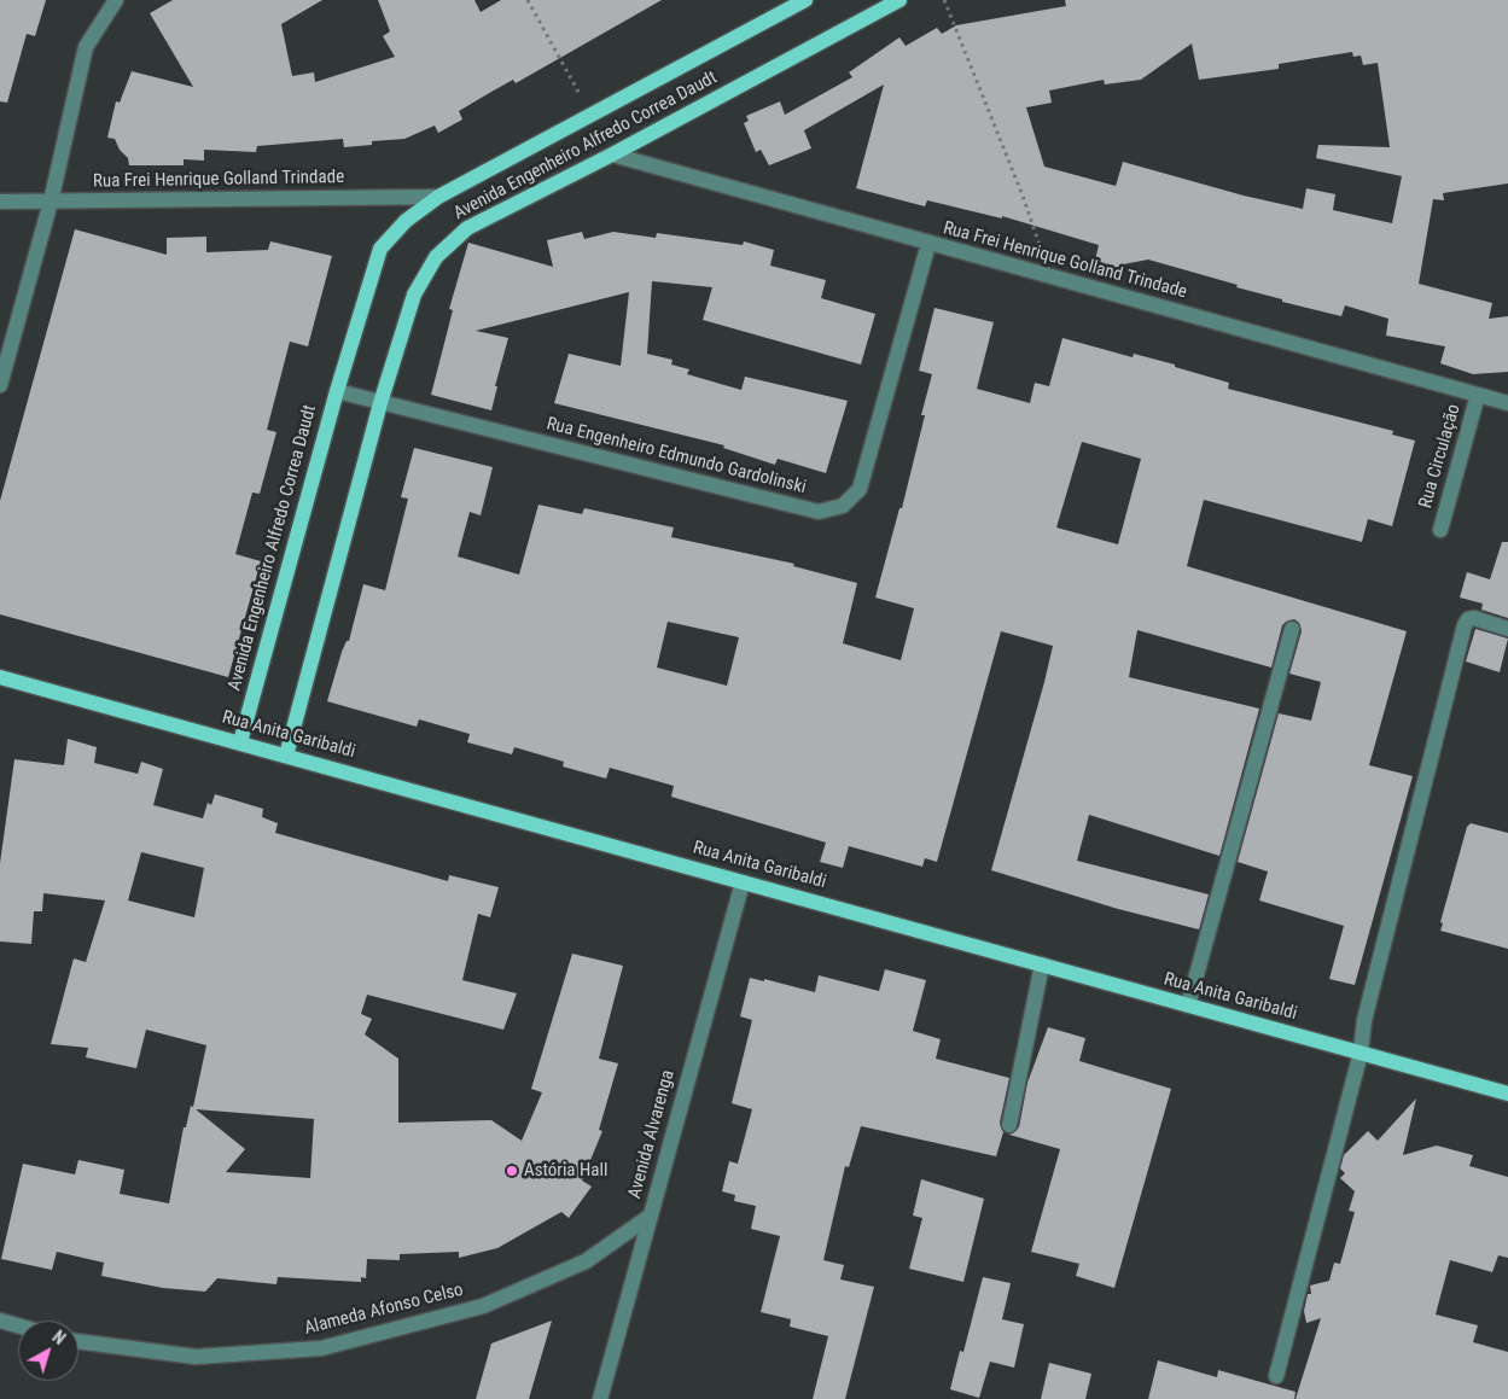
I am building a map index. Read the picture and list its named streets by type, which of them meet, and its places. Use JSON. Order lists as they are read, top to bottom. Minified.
{"streets":{"main road":["Avenida Engenheiro Alfredo Correa Daudt","Rua Anita Garibaldi"],"street":["Rua Frei Henrique Golland Trindade","Rua Engenheiro Edmundo Gardolinski","Rua Circulação","Avenida Alvarenga","Alameda Afonso Celso"]},"crossings":[["Avenida Engenheiro Alfredo Correa Daudt","Rua Frei Henrique Golland Trindade"],["Avenida Engenheiro Alfredo Correa Daudt","Rua Engenheiro Edmundo Gardolinski"],["Avenida Engenheiro Alfredo Correa Daudt","Rua Anita Garibaldi"],["Rua Frei Henrique Golland Trindade","Rua Engenheiro Edmundo Gardolinski"],["Rua Frei Henrique Golland Trindade","Rua Circulação"],["Rua Anita Garibaldi","Avenida Alvarenga"],["Avenida Alvarenga","Alameda Afonso Celso"]],"places":["Astória Hall"],"north":"top right"}
